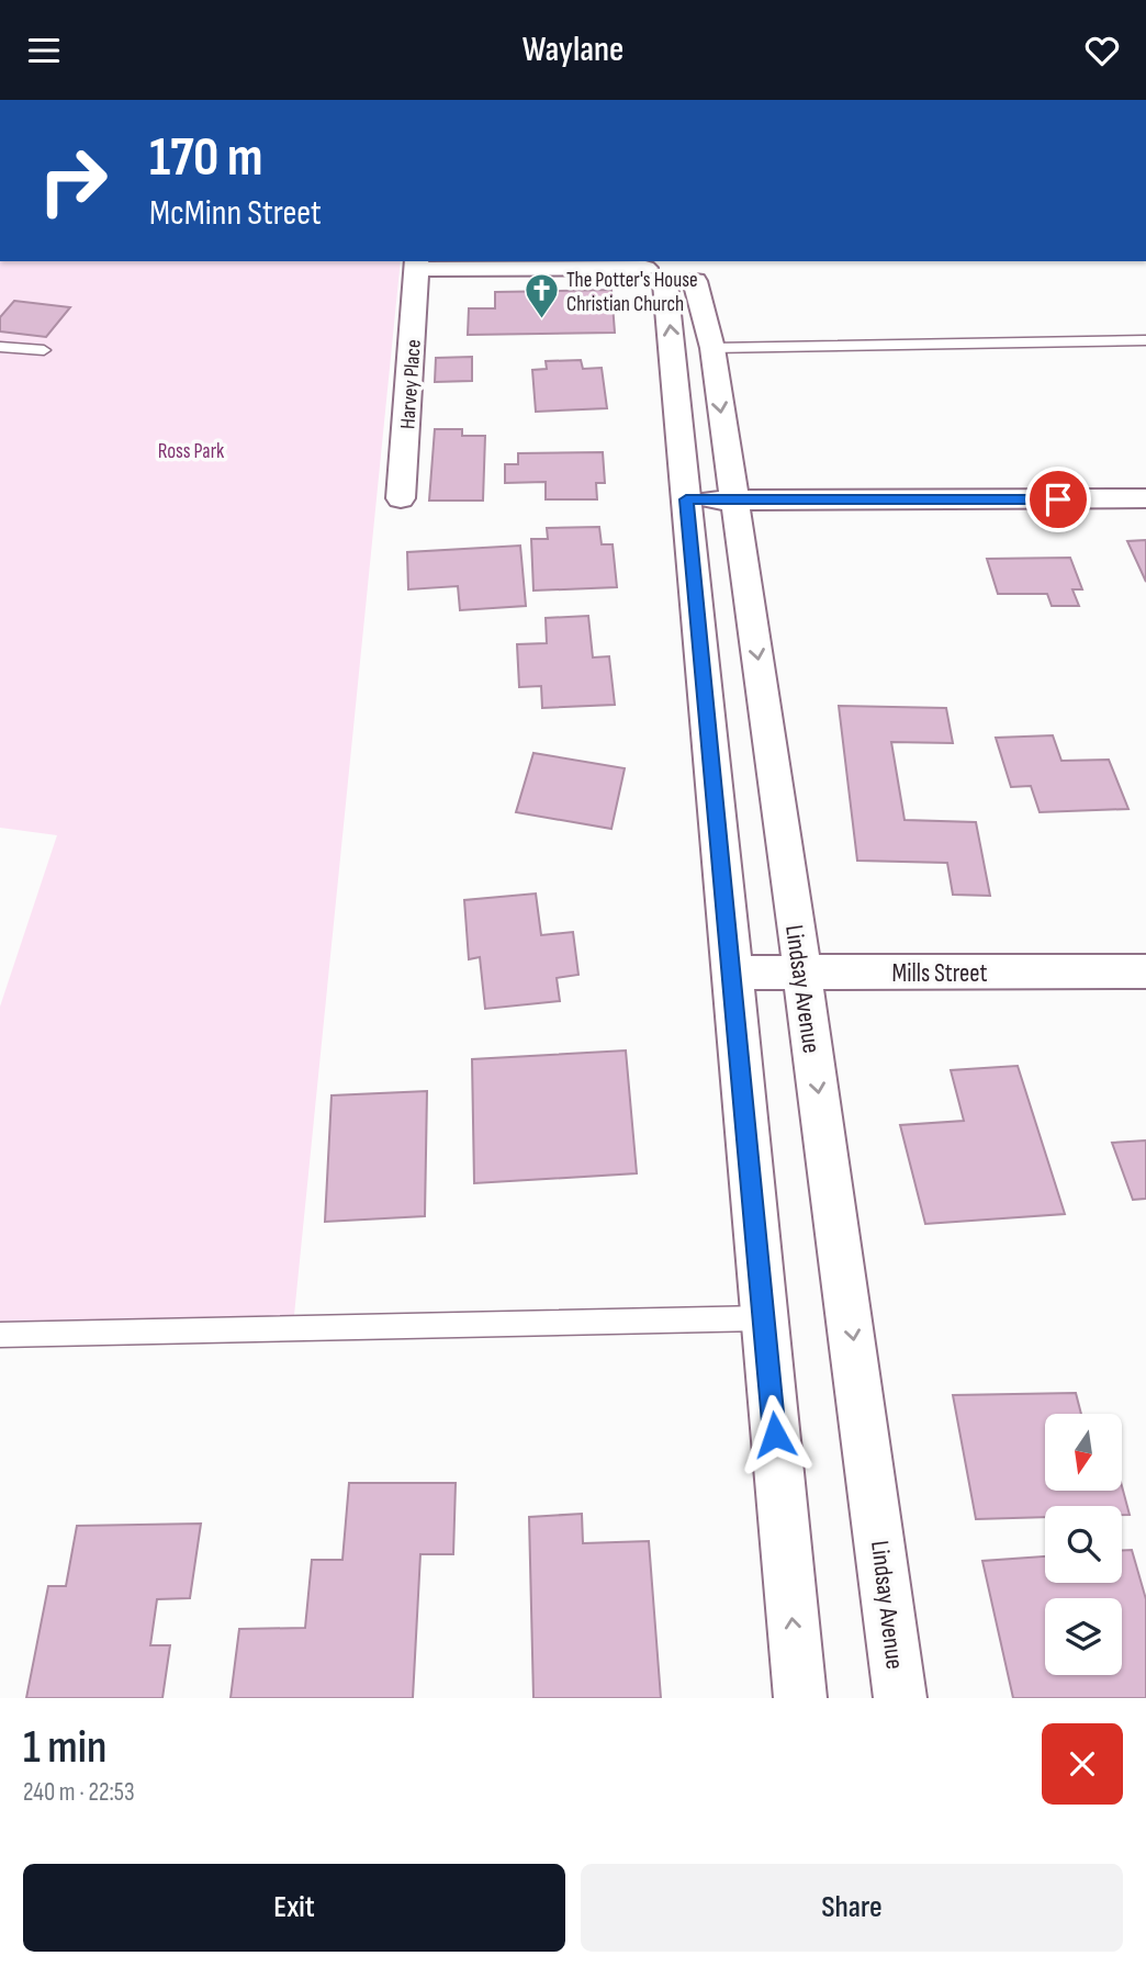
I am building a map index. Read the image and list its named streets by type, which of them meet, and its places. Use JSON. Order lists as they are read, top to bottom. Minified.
{"streets":{"street":["Harvey Place","Mills Street","Lindsay Avenue"]},"crossings":[["Harvey Place","Lindsay Avenue"],["Mills Street","Lindsay Avenue"]],"parks":["Ross Park"],"places":{"church":["The Potter's House Christian Church"]},"north":"bottom","page":{"header":"Waylane","turn":["170 m","McMinn Street"],"heading":["1 min","240 m · 22:53"],"buttons":["Exit","Share"]}}
